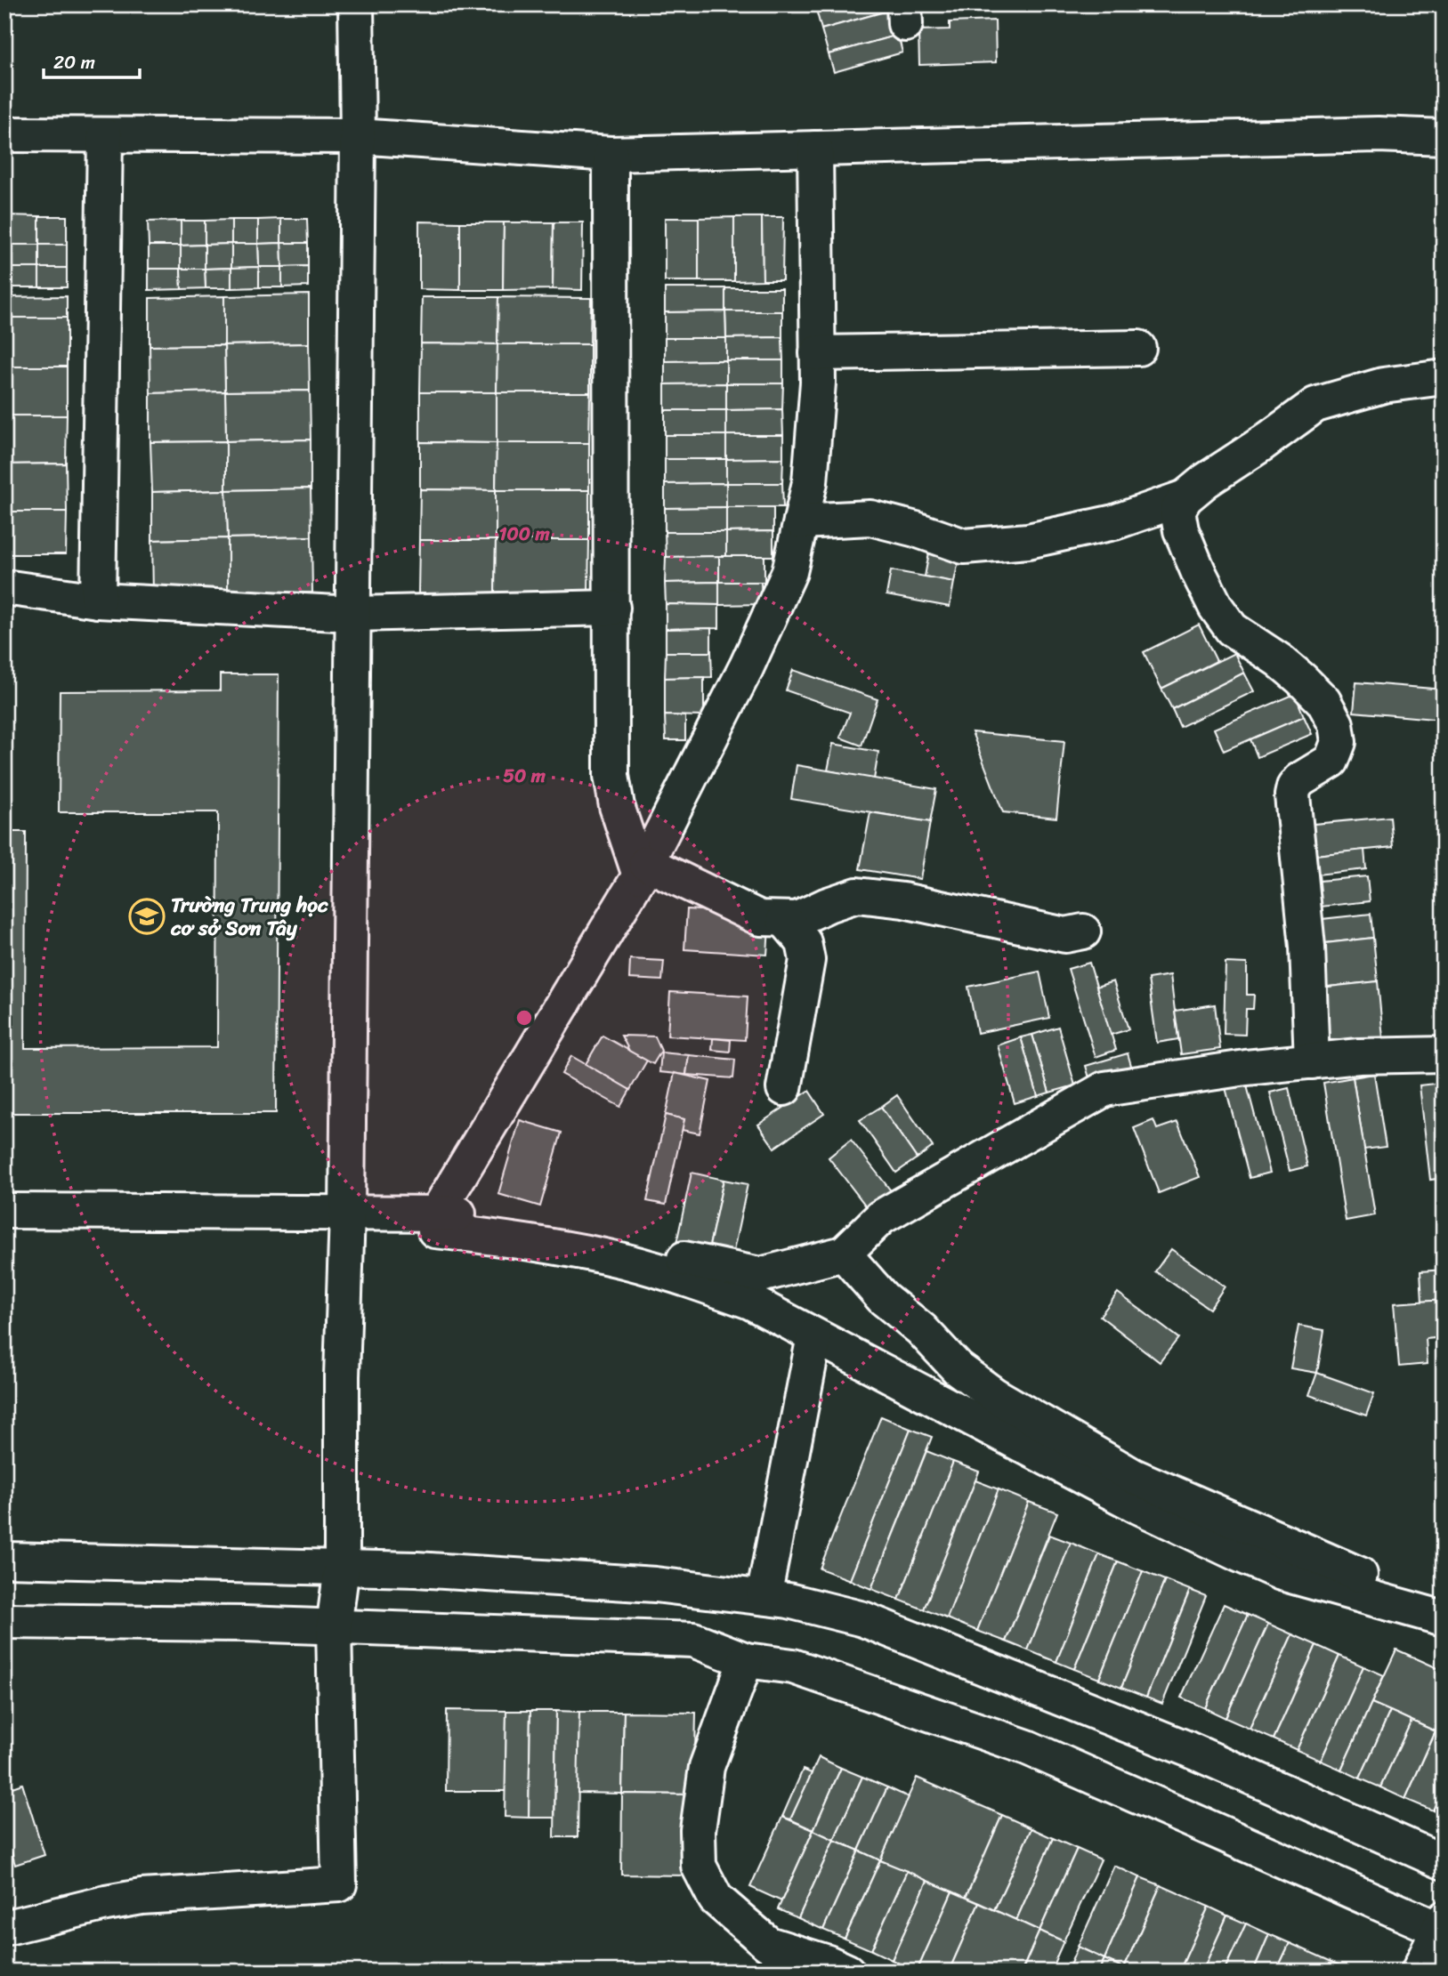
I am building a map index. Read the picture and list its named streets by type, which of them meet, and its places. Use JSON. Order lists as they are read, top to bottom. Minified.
{"places":{"school or university":["Trường Trung học cơ sở Sơn Tây"]},"scale_bar":"20 m","rings":["100 m","50 m"]}
